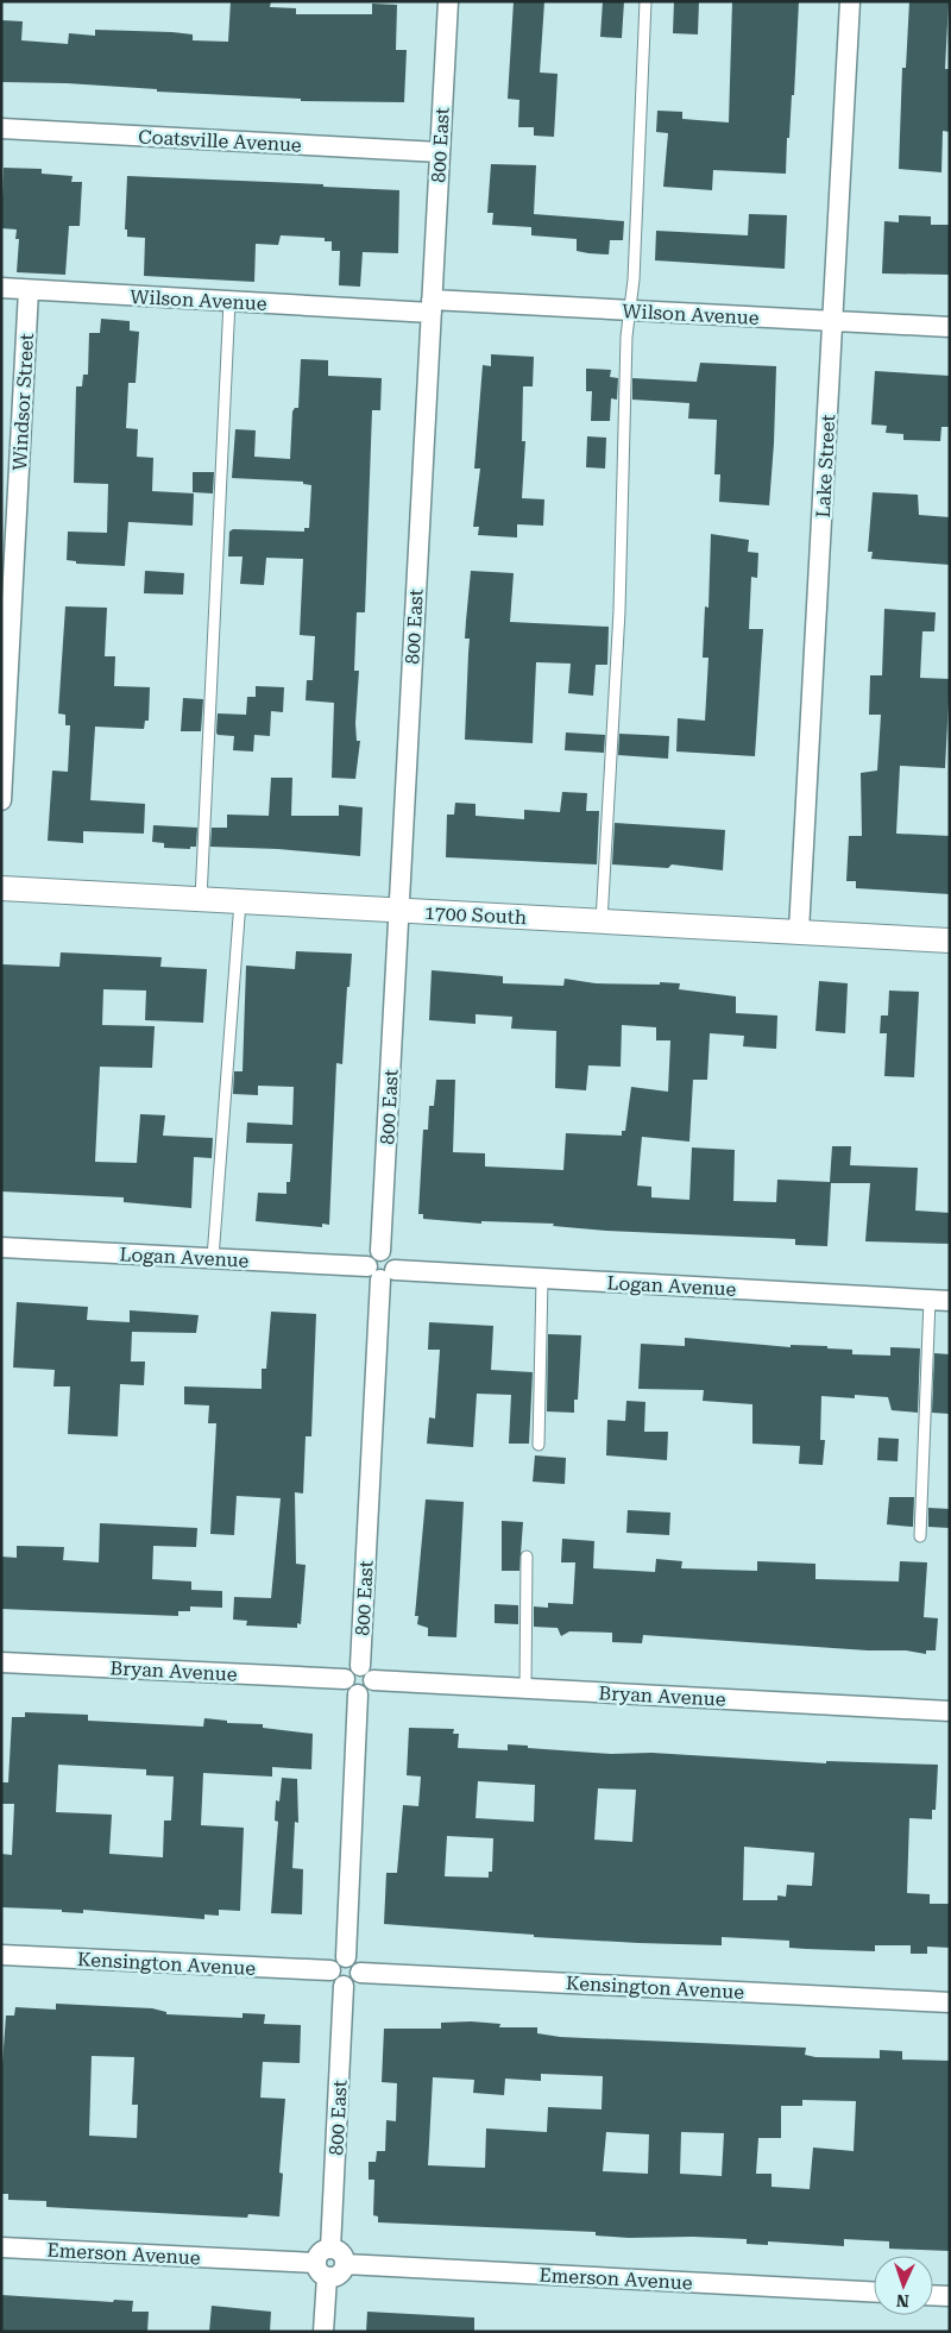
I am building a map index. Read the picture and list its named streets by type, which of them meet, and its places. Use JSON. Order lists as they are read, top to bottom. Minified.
{"streets":{"street":["Coatsville Avenue","800 East","Wilson Avenue","Windsor Street","Lake Street","1700 South","Logan Avenue","Bryan Avenue","Kensington Avenue","Emerson Avenue"]},"crossings":[["Coatsville Avenue","800 East"],["800 East","Wilson Avenue"],["800 East","1700 South"],["800 East","Logan Avenue"],["800 East","Bryan Avenue"],["800 East","Kensington Avenue"],["800 East","Emerson Avenue"],["Wilson Avenue","Windsor Street"],["Wilson Avenue","Lake Street"],["Lake Street","1700 South"]],"north":"bottom"}
